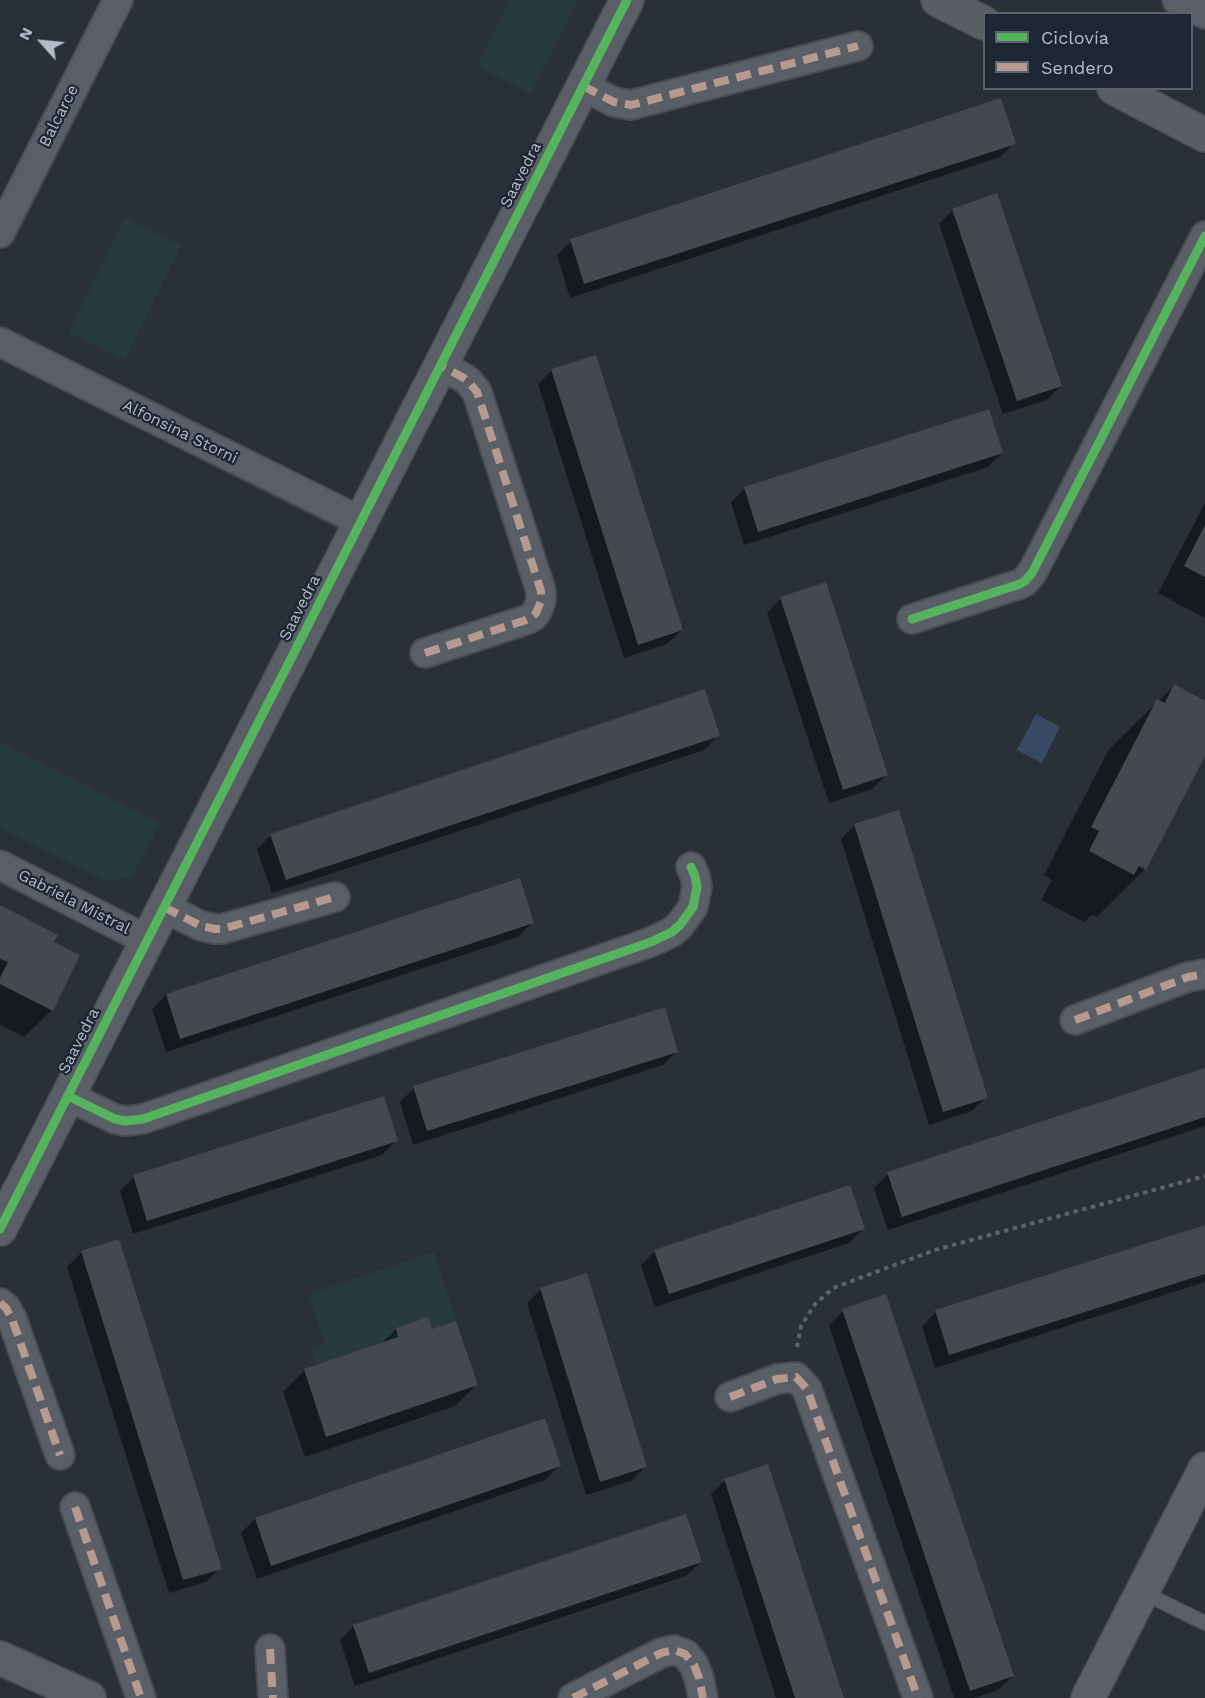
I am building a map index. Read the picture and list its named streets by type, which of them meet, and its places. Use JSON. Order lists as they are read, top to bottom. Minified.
{"streets":{"street":["Balcarce","Saavedra","Alfonsina Storni","Gabriela Mistral"]},"crossings":[["Saavedra","Alfonsina Storni"],["Saavedra","Gabriela Mistral"]],"legend":["Ciclovía","Sendero"],"north":"top left"}
